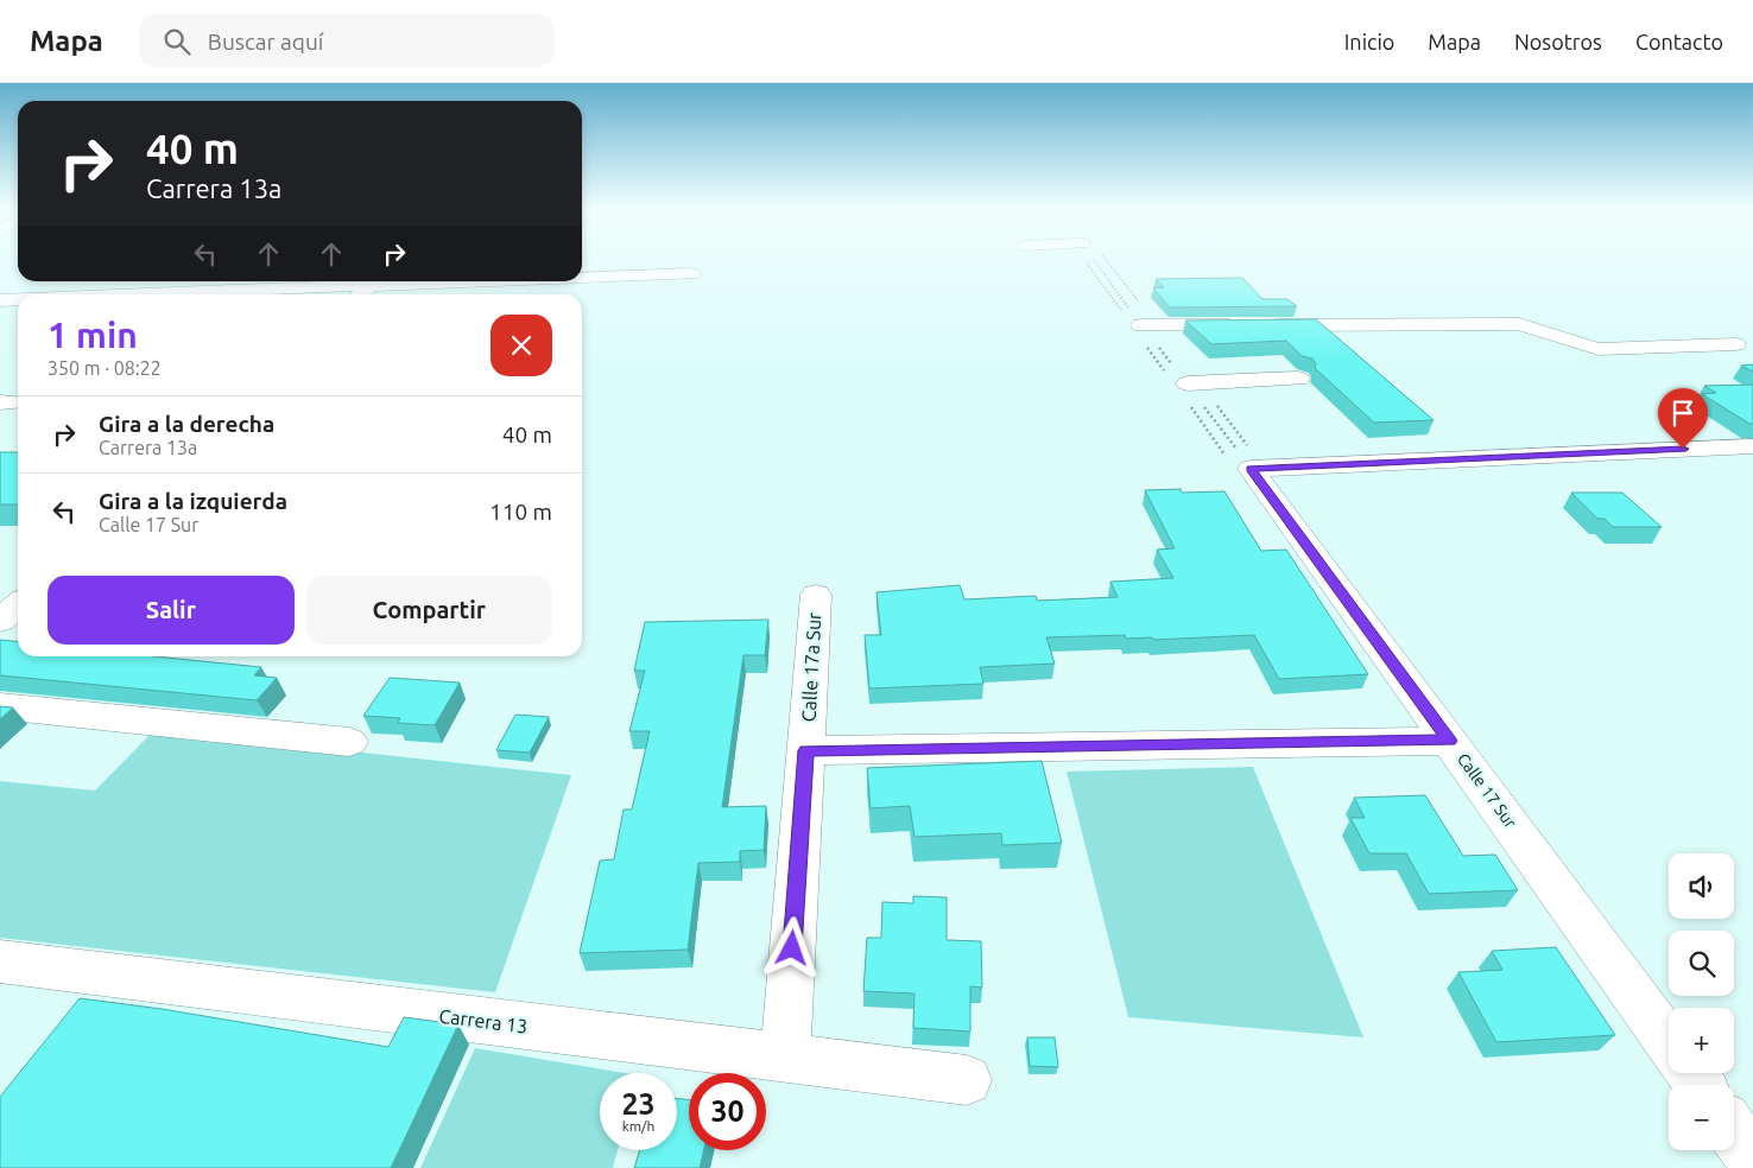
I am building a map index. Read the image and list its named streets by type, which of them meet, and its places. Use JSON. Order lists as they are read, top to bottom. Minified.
{"streets":{"street":["Calle 17a Sur","Calle 17 Sur","Carrera 13"]},"crossings":[["Calle 17a Sur","Carrera 13"]],"page":{"header":"Mapa","search":"Buscar aquí","nav":["Inicio","Mapa","Nosotros","Contacto"],"turn":["40 m","Carrera 13a"],"heading":["1 min","350 m · 08:22"],"list":[{"name":"Gira a la derecha","note":"Carrera 13a","value":"40 m"},{"name":"Gira a la izquierda","note":"Calle 17 Sur","value":"110 m"}],"buttons":["Salir","Compartir"],"map_buttons":["+","−"],"speed":"23 km/h","limit":"30"}}
